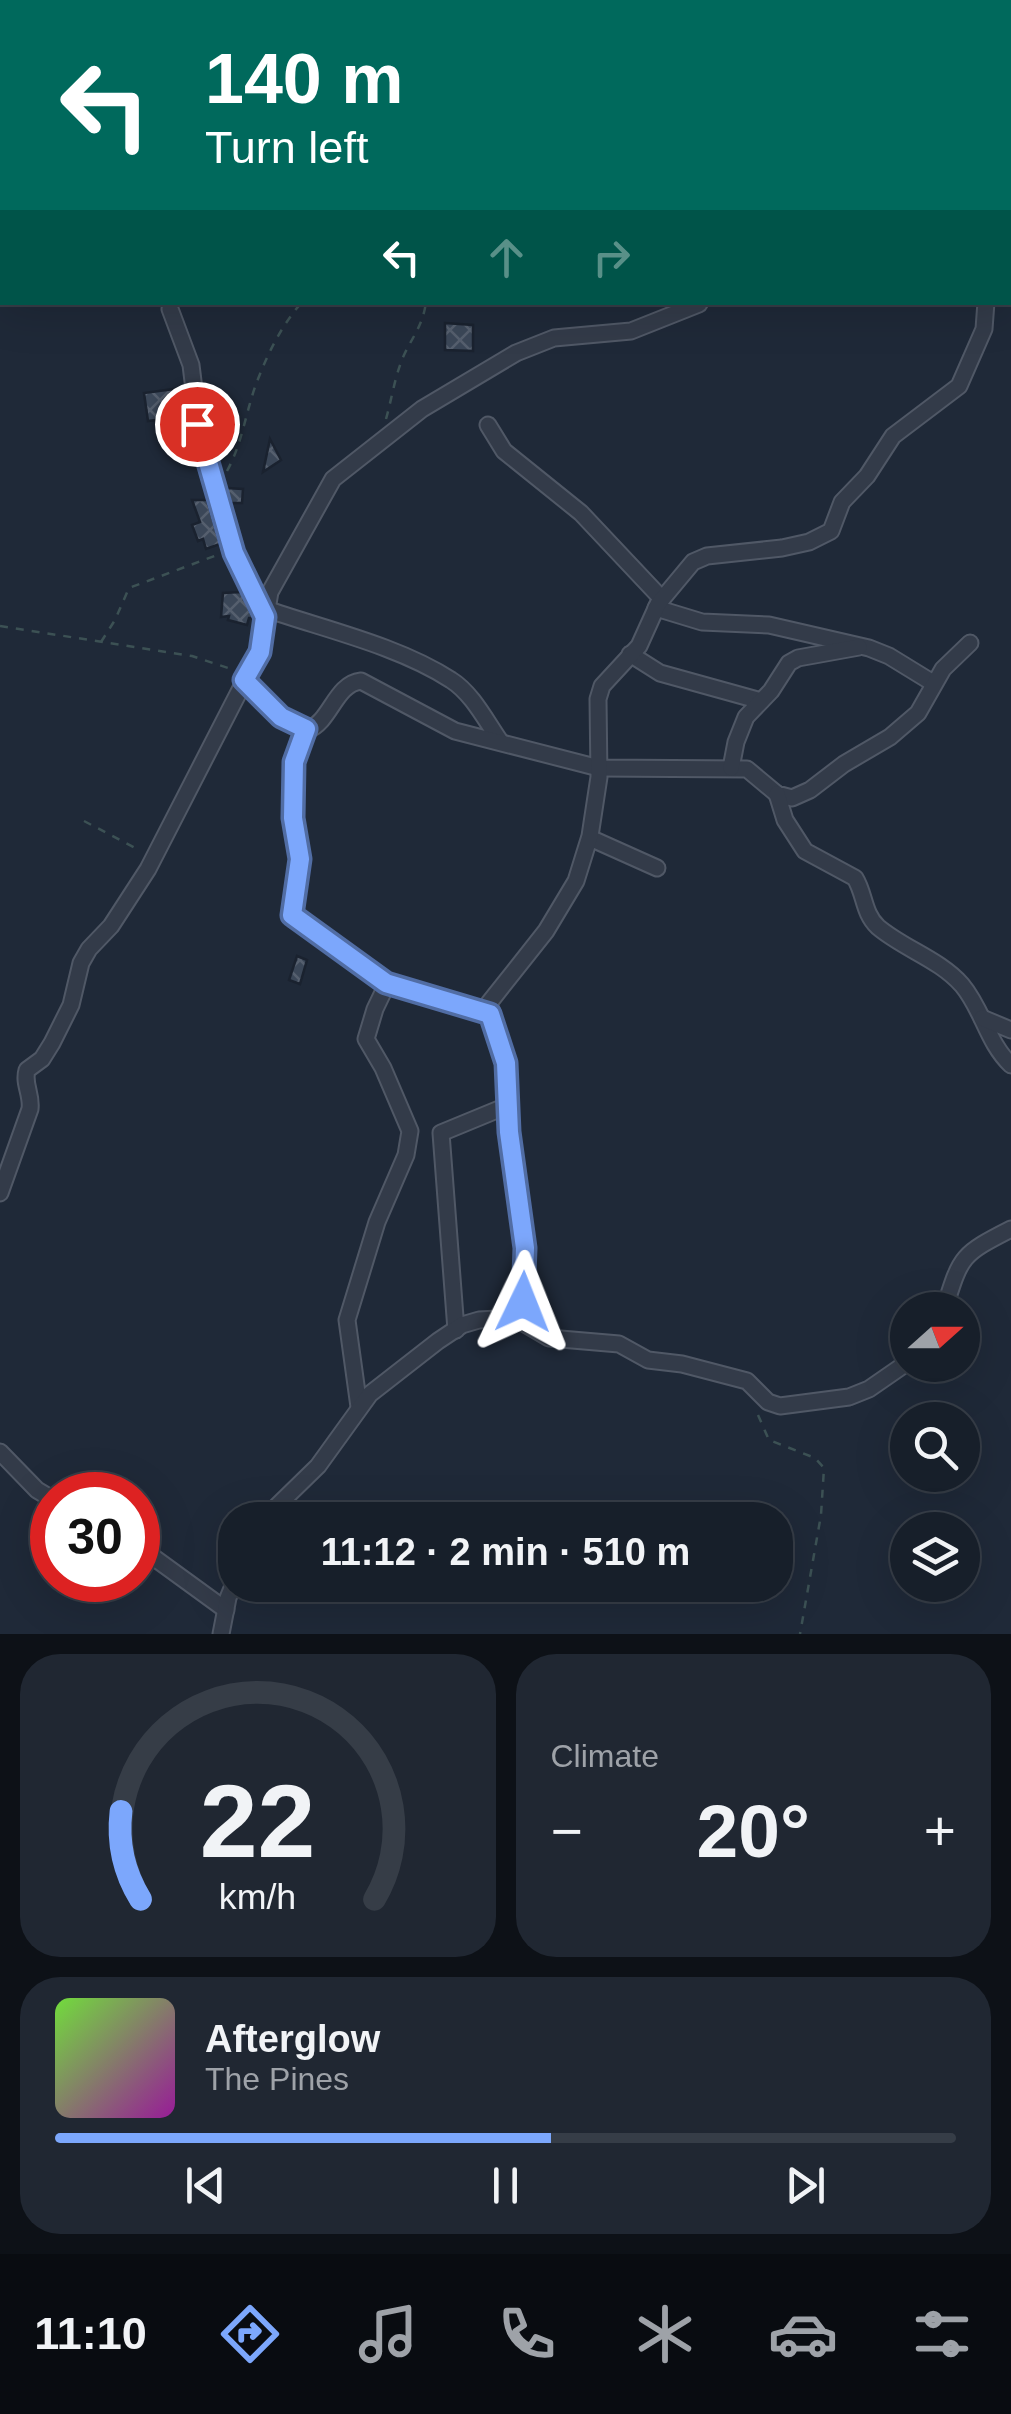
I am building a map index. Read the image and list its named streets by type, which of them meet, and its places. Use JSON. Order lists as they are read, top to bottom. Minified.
{"north":"right","page":{"turn":["140 m","Turn left"],"limit":"30","trip":"11:12 · 2 min · 510 m","tile":"Climate","heat":["−","20°","+"],"song":["Afterglow","The Pines"],"tabs":"11:10","gauge":["22","km/h"]}}
